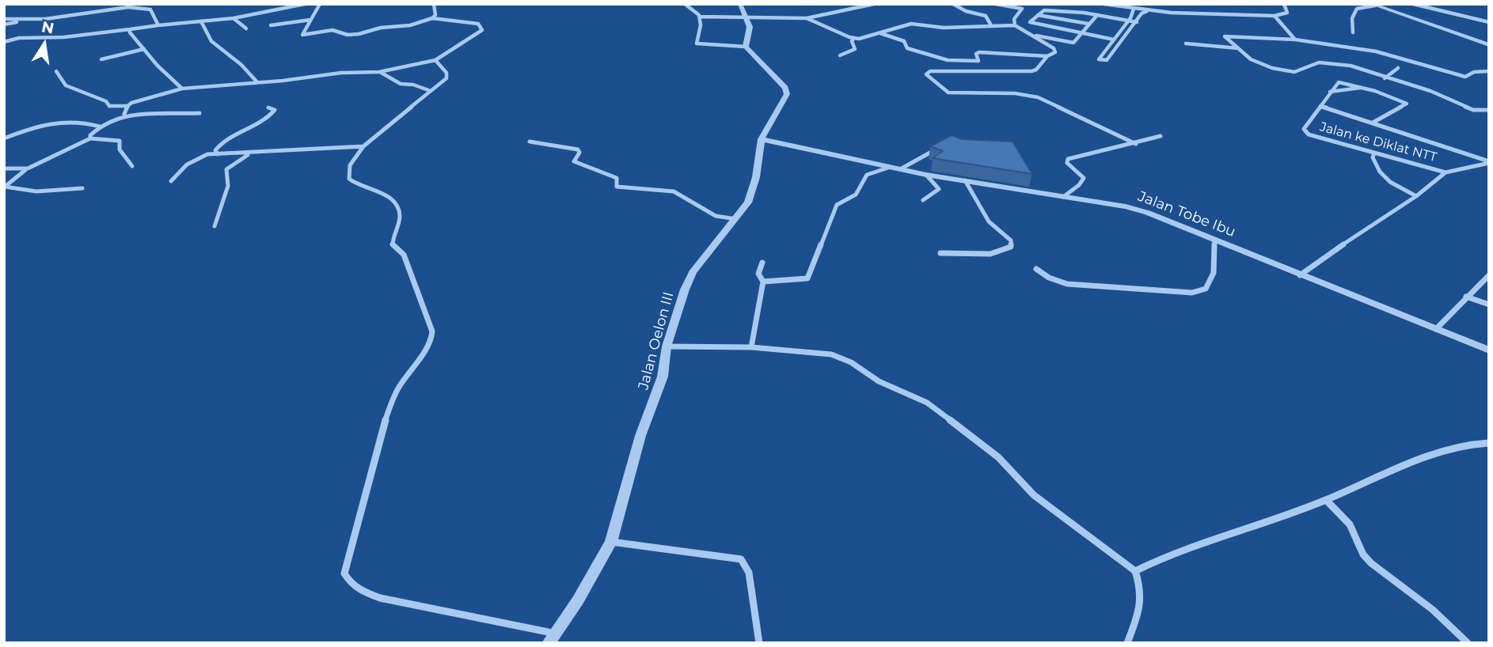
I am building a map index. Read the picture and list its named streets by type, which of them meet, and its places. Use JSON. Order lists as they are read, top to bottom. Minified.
{"streets":{"street":["Jalan ke Diklat NTT","Jalan Tobe Ibu","Jalan Oelon III"]},"crossings":[["Jalan ke Diklat NTT","Jalan Tobe Ibu"],["Jalan Tobe Ibu","Jalan Oelon III"]],"north":"top"}
